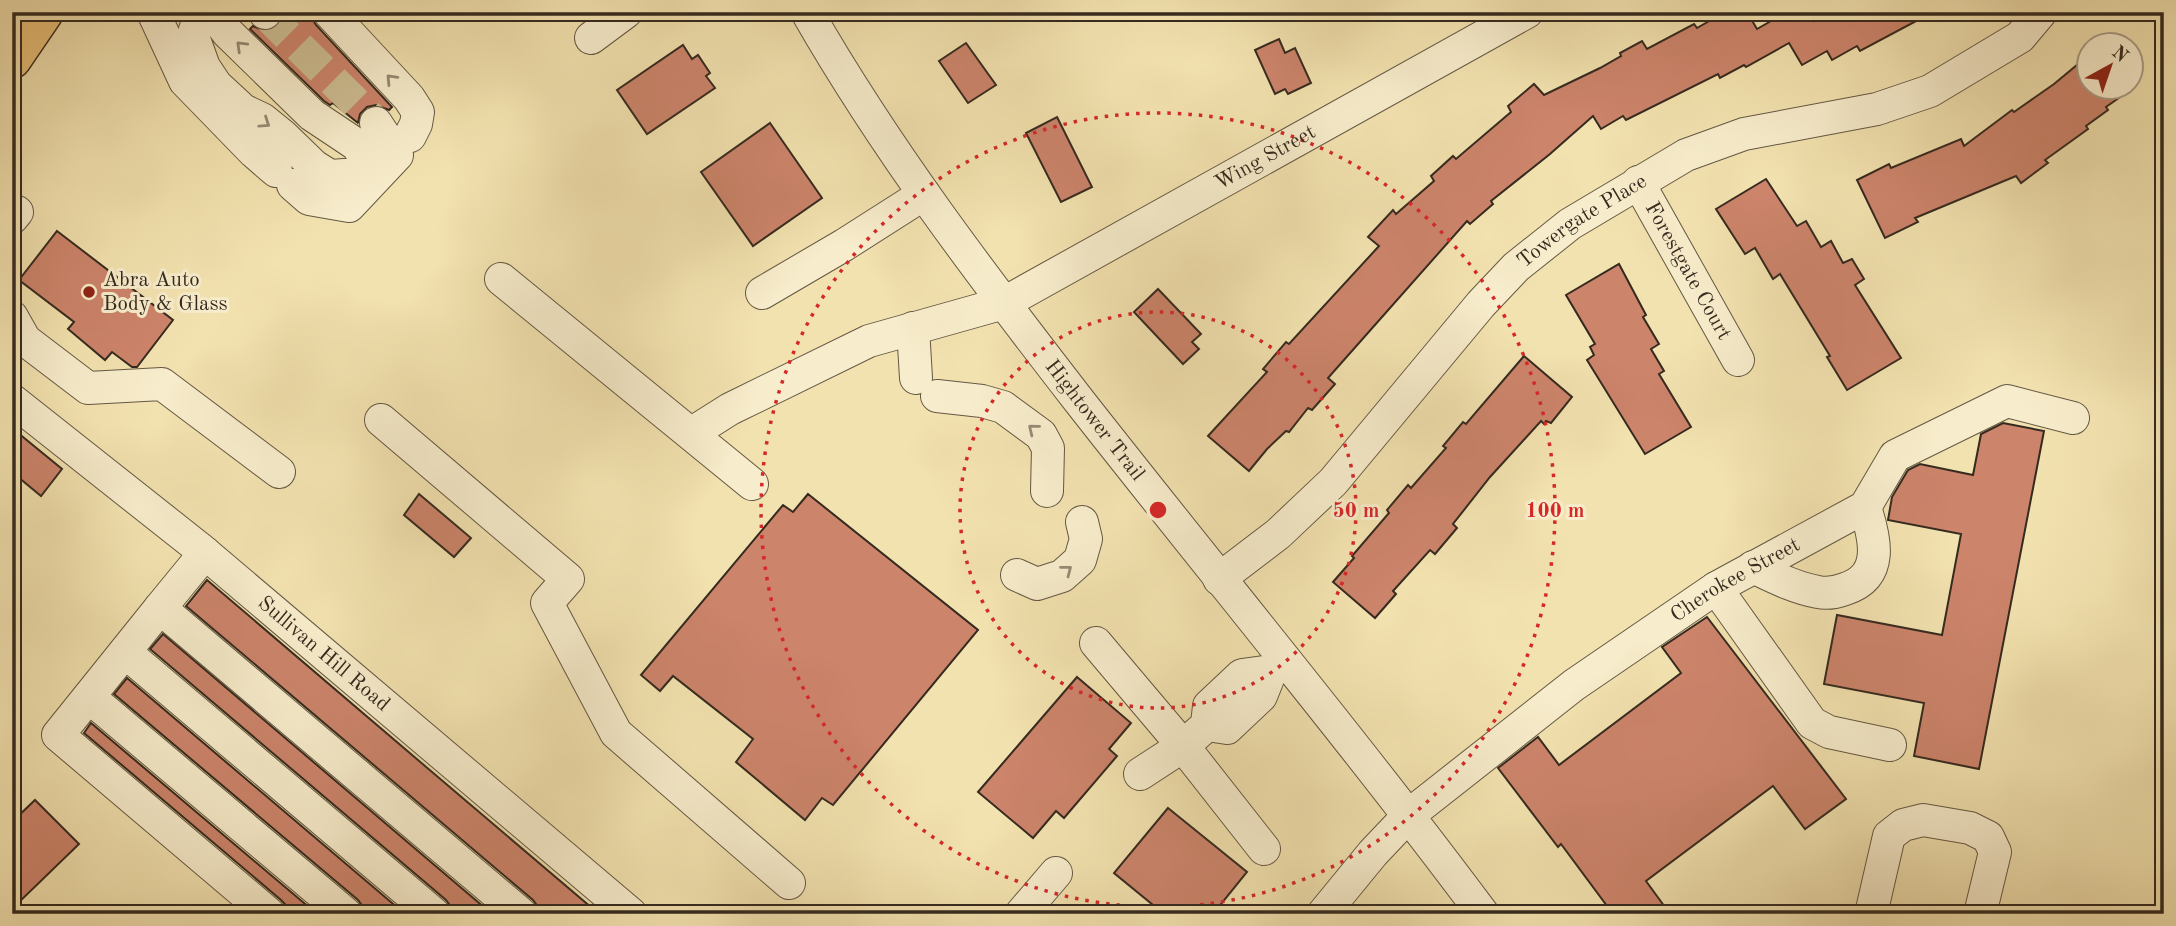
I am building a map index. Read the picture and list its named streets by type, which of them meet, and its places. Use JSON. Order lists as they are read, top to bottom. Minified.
{"streets":{"street":["Wing Street","Towergate Place","Forestgate Court","Hightower Trail","Cherokee Street","Sullivan Hill Road"]},"crossings":[["Wing Street","Hightower Trail"],["Towergate Place","Forestgate Court"],["Towergate Place","Hightower Trail"],["Hightower Trail","Cherokee Street"]],"places":["Abra Auto Body & Glass"],"north":"top right","rings":["50 m","100 m"]}
